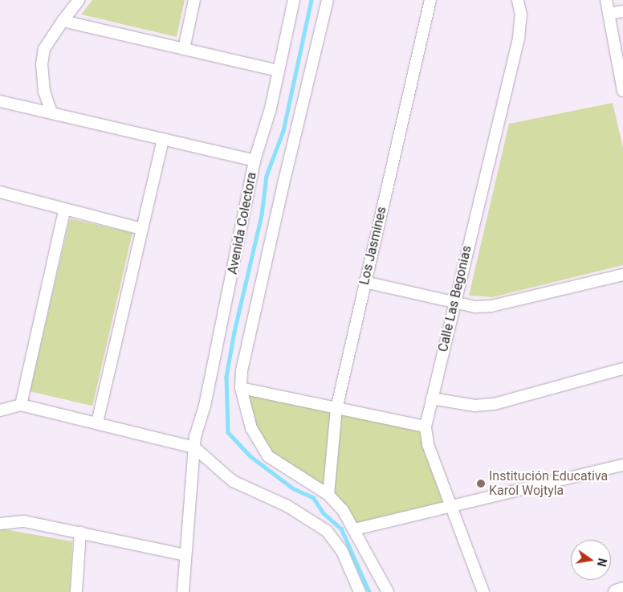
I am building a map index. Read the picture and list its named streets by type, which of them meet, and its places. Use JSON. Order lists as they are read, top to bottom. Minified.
{"streets":{"street":["Avenida Colectora","Los Jasmines","Calle Las Begonias"]},"places":["Institución Educativa Karol Wojtyla"],"north":"right"}
